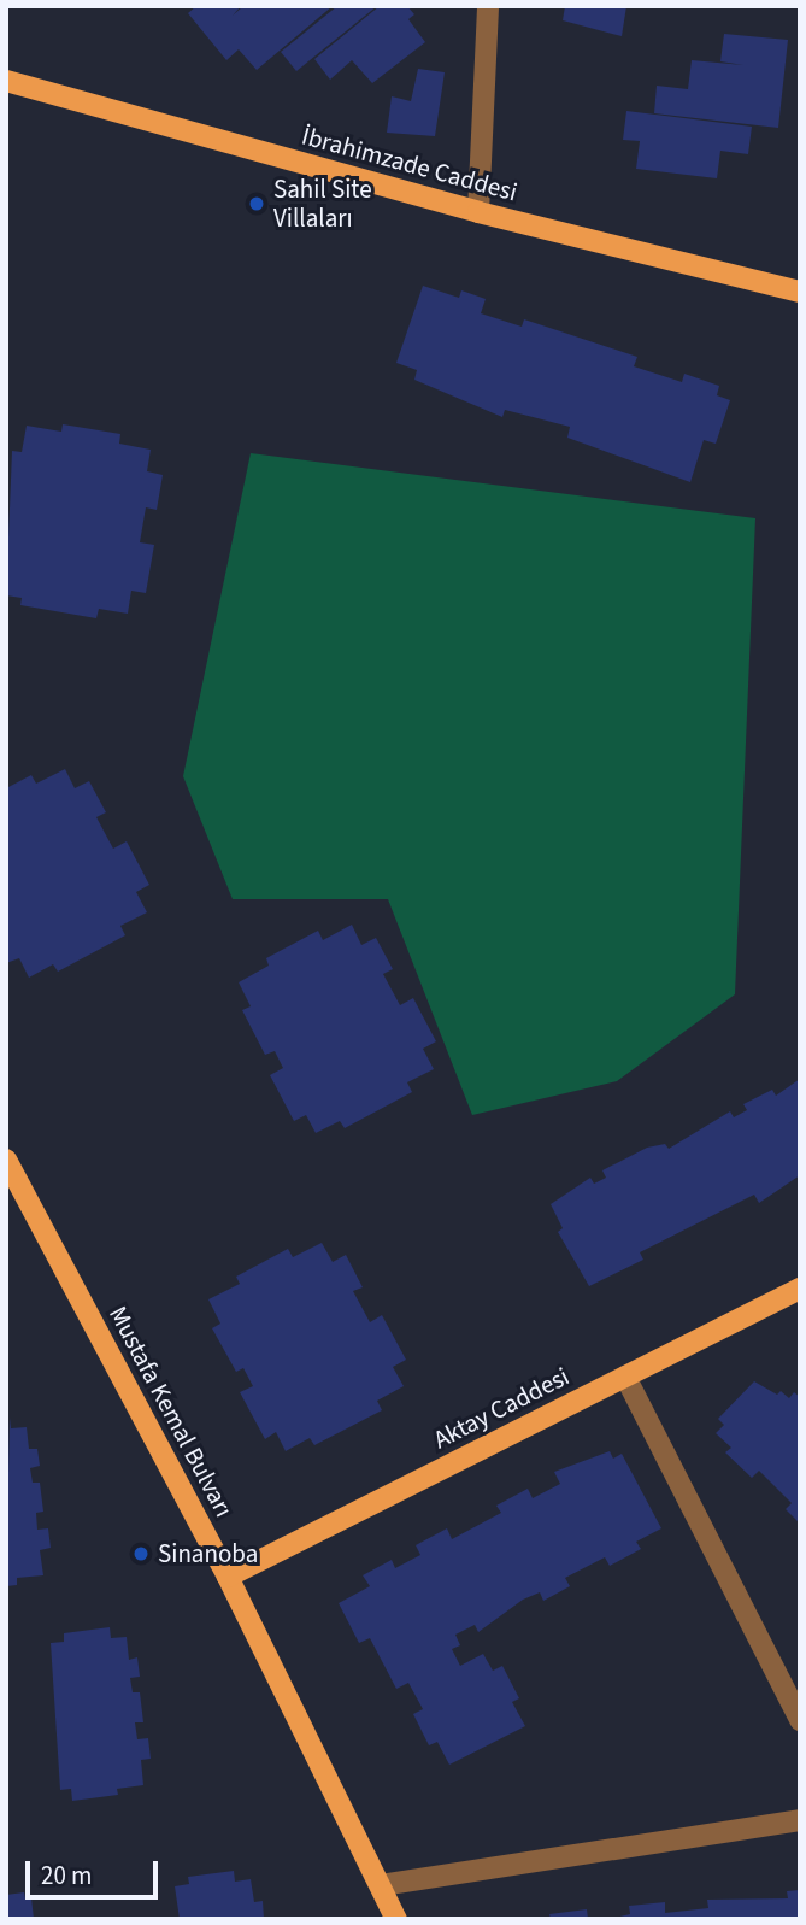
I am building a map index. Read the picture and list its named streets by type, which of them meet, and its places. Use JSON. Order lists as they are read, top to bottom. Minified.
{"streets":{"main road":["İbrahimzade Caddesi","Aktay Caddesi","Mustafa Kemal Bulvarı"]},"crossings":[["Aktay Caddesi","Mustafa Kemal Bulvarı"]],"places":["Sahil Site Villaları","Sinanoba"],"scale_bar":"20 m"}
